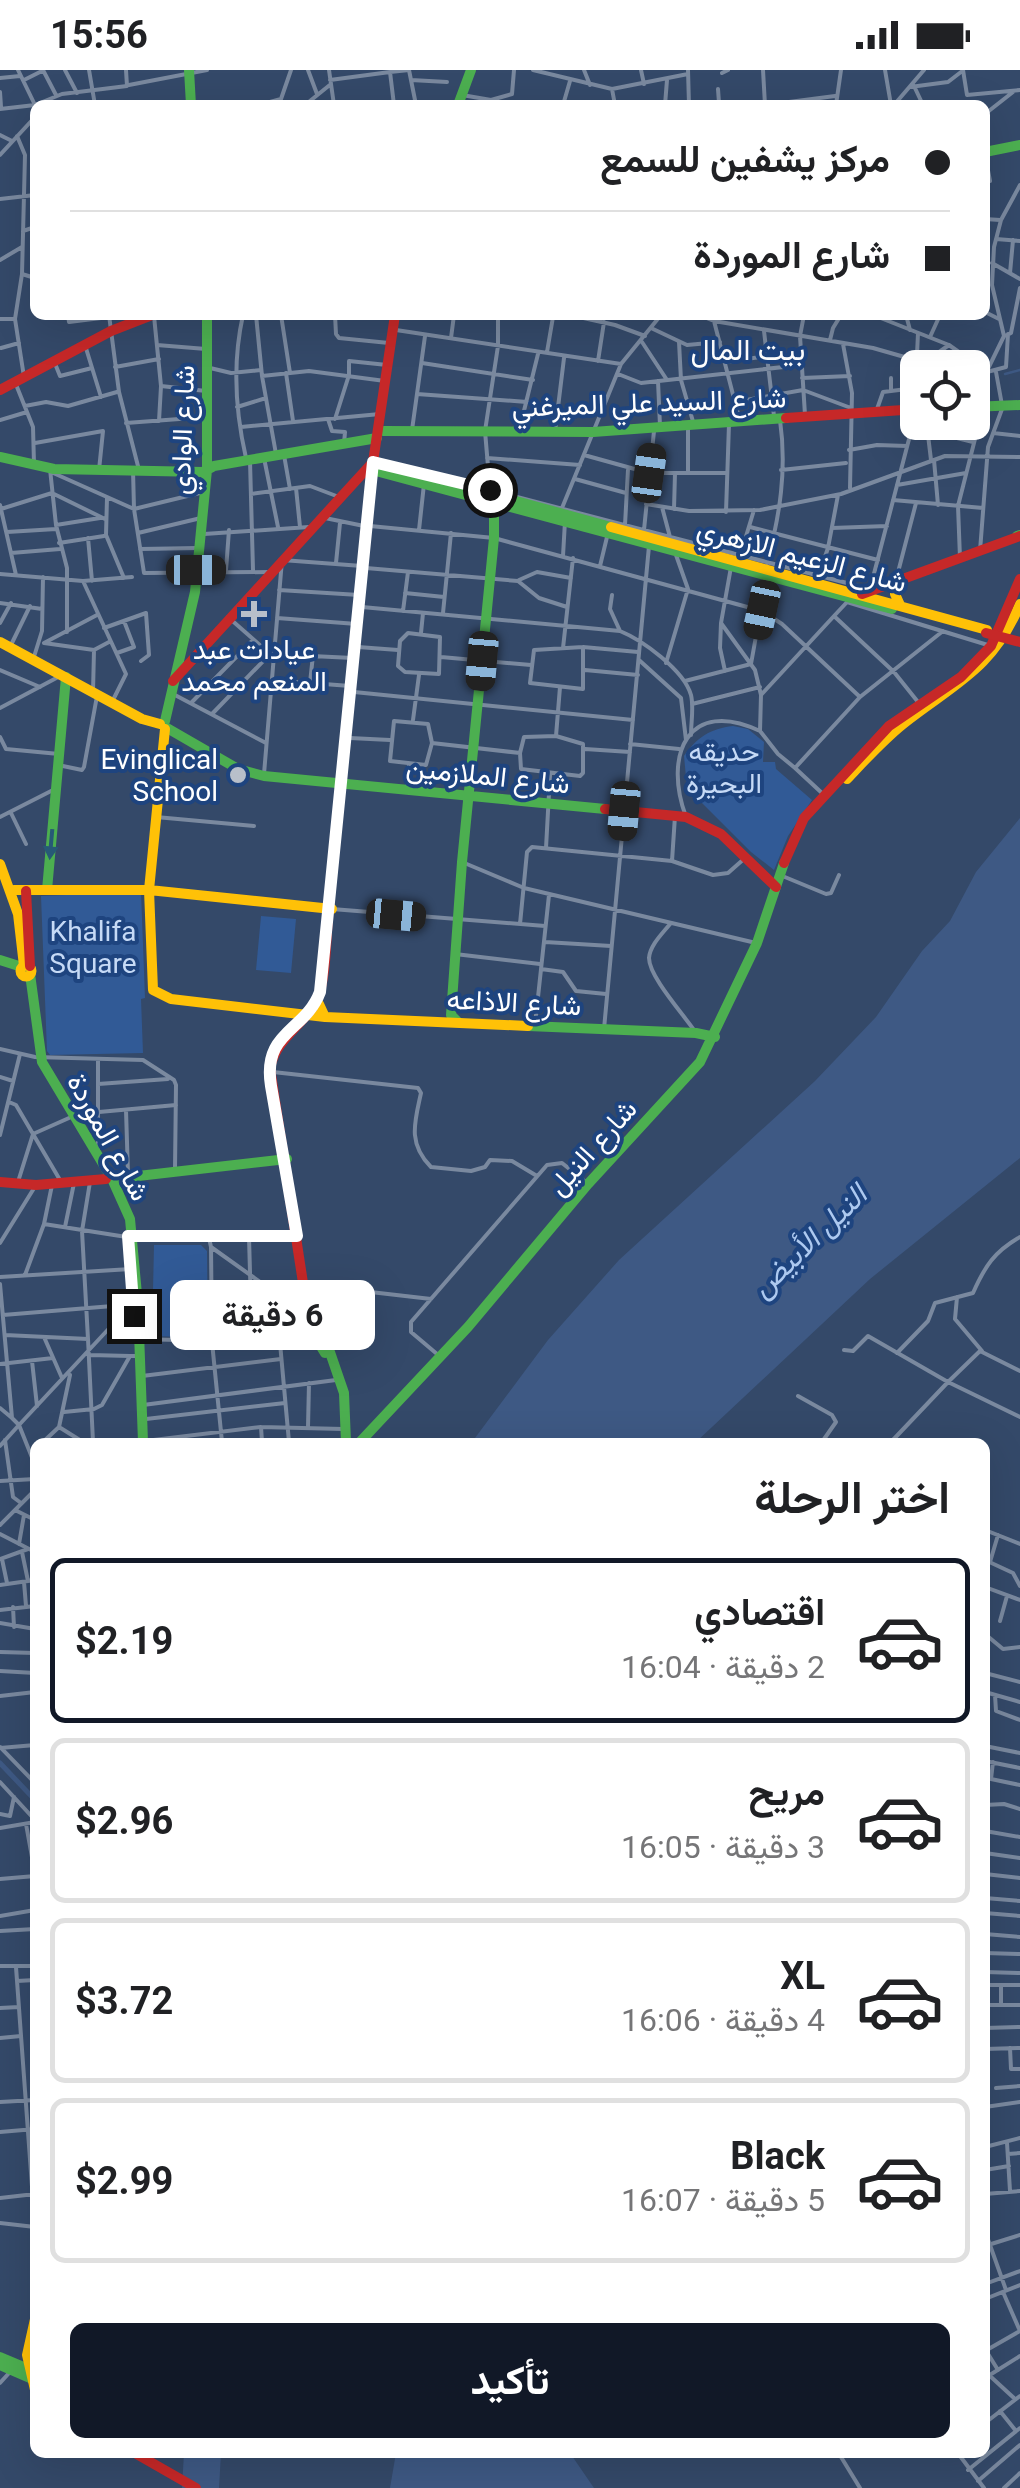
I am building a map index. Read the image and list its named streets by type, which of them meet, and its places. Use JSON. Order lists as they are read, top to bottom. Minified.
{"streets":{"main road":["شارع السيد علي الميرغني","شارع الوادي","شارع الزعيم الازهري","شارع الملازمين","شارع الاذاعه","شارع الموردة","شارع النيل"]},"crossings":[["شارع السيد علي الميرغني","شارع الوادي"],["شارع الوادي","شارع الملازمين"],["شارع الوادي","شارع الاذاعه"],["شارع الملازمين","شارع النيل"],["شارع الاذاعه","شارع النيل"]],"districts":["بيت المال"],"water":["النيل الأبيض"],"parks":["حديقه البحيرة","Khalifa Square"],"places":{"health":["عيادات عبد المنعم محمد"],"other":["Evinglical School"]},"page":{"status":"15:56","banner":["مركز يشفين للسمع","شارع الموردة"],"bubble":"6 دقيقة","heading":"اختر الرحلة","list":[{"name":"اقتصادي","note":"2 دقيقة · 16:04","value":"$2.19"},{"name":"مريح","note":"3 دقيقة · 16:05","value":"$2.96"},{"name":"XL","note":"4 دقيقة · 16:06","value":"$3.72"},{"name":"Black","note":"5 دقيقة · 16:07","value":"$2.99"}],"buttons":"تأكيد"}}
